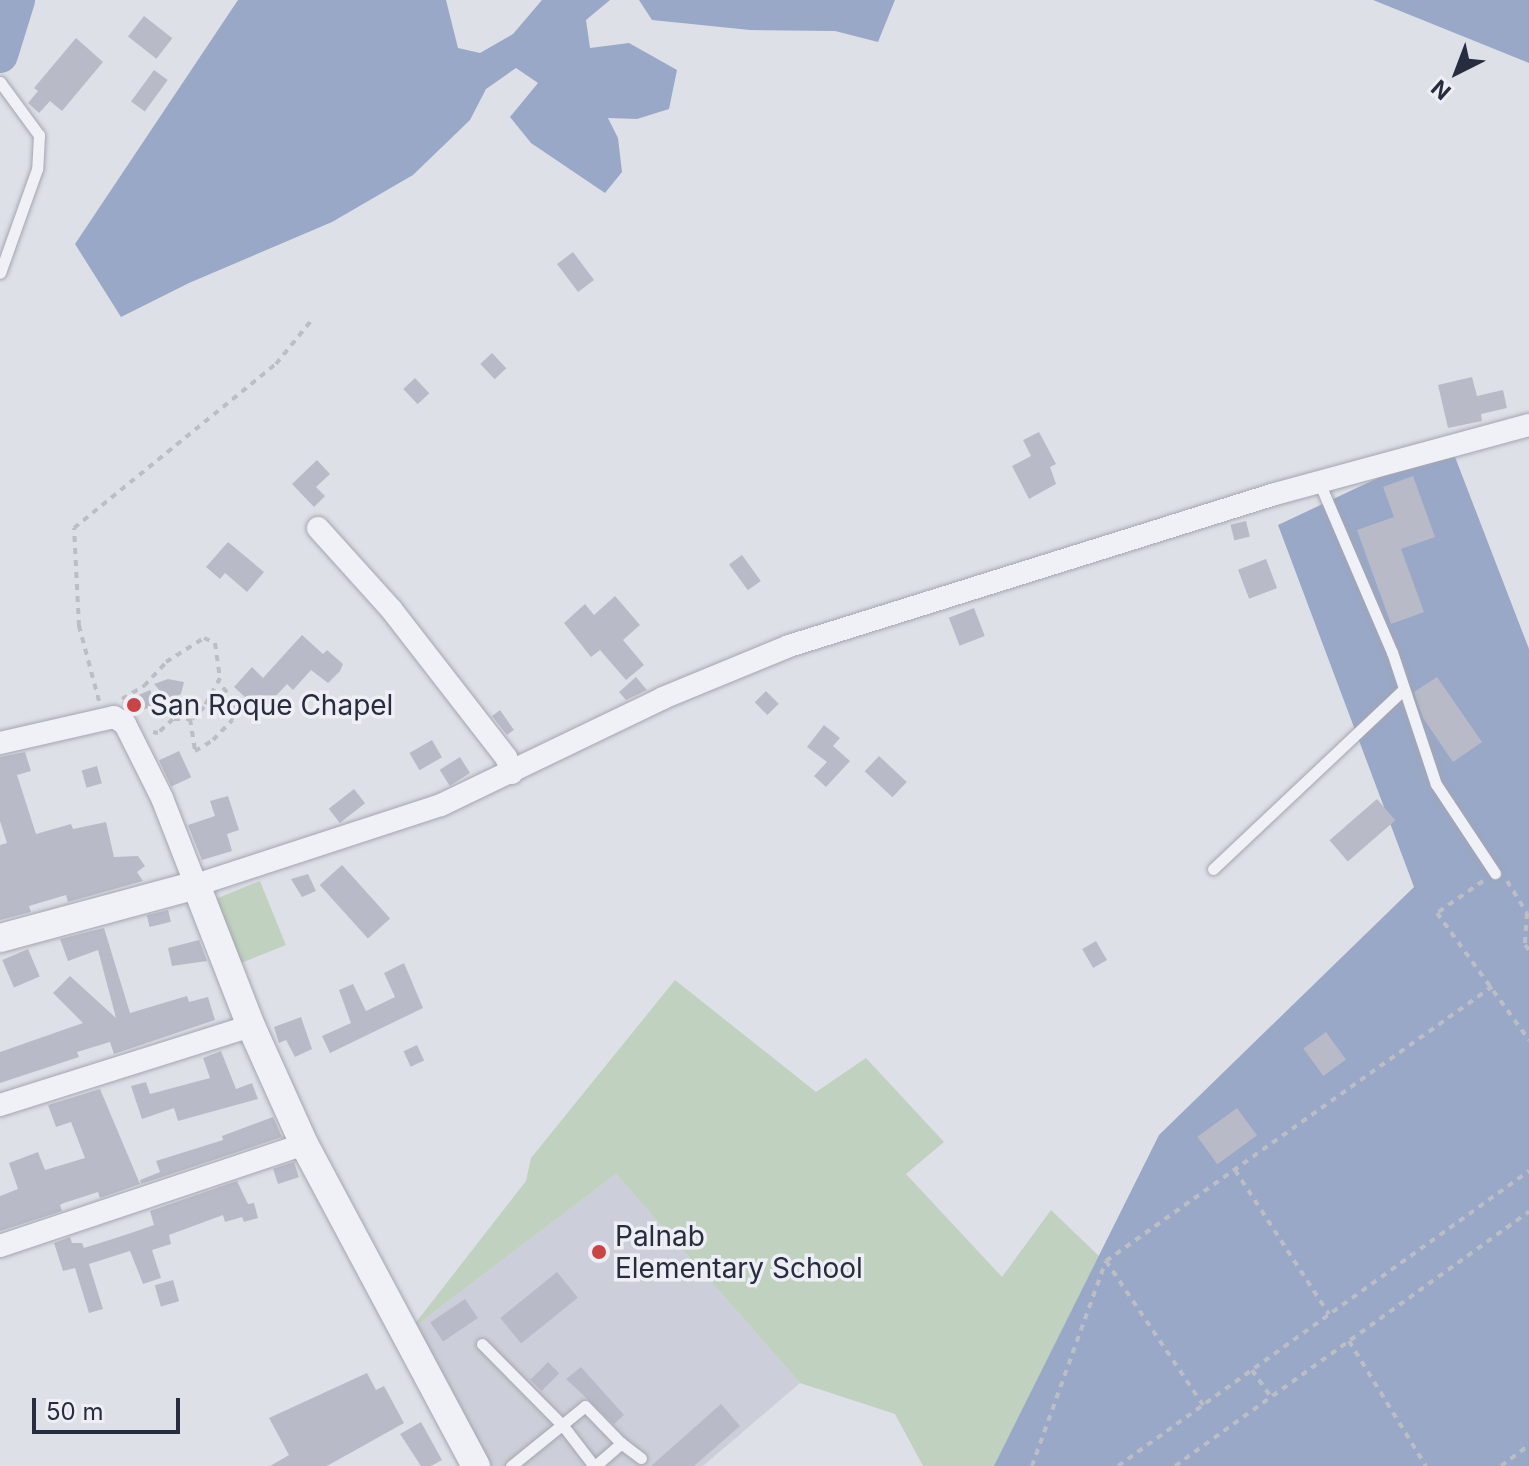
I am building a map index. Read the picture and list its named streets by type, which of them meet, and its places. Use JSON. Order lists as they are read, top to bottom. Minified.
{"places":["San Roque Chapel","Palnab Elementary School"],"scale_bar":"50 m","north":"bottom left"}
